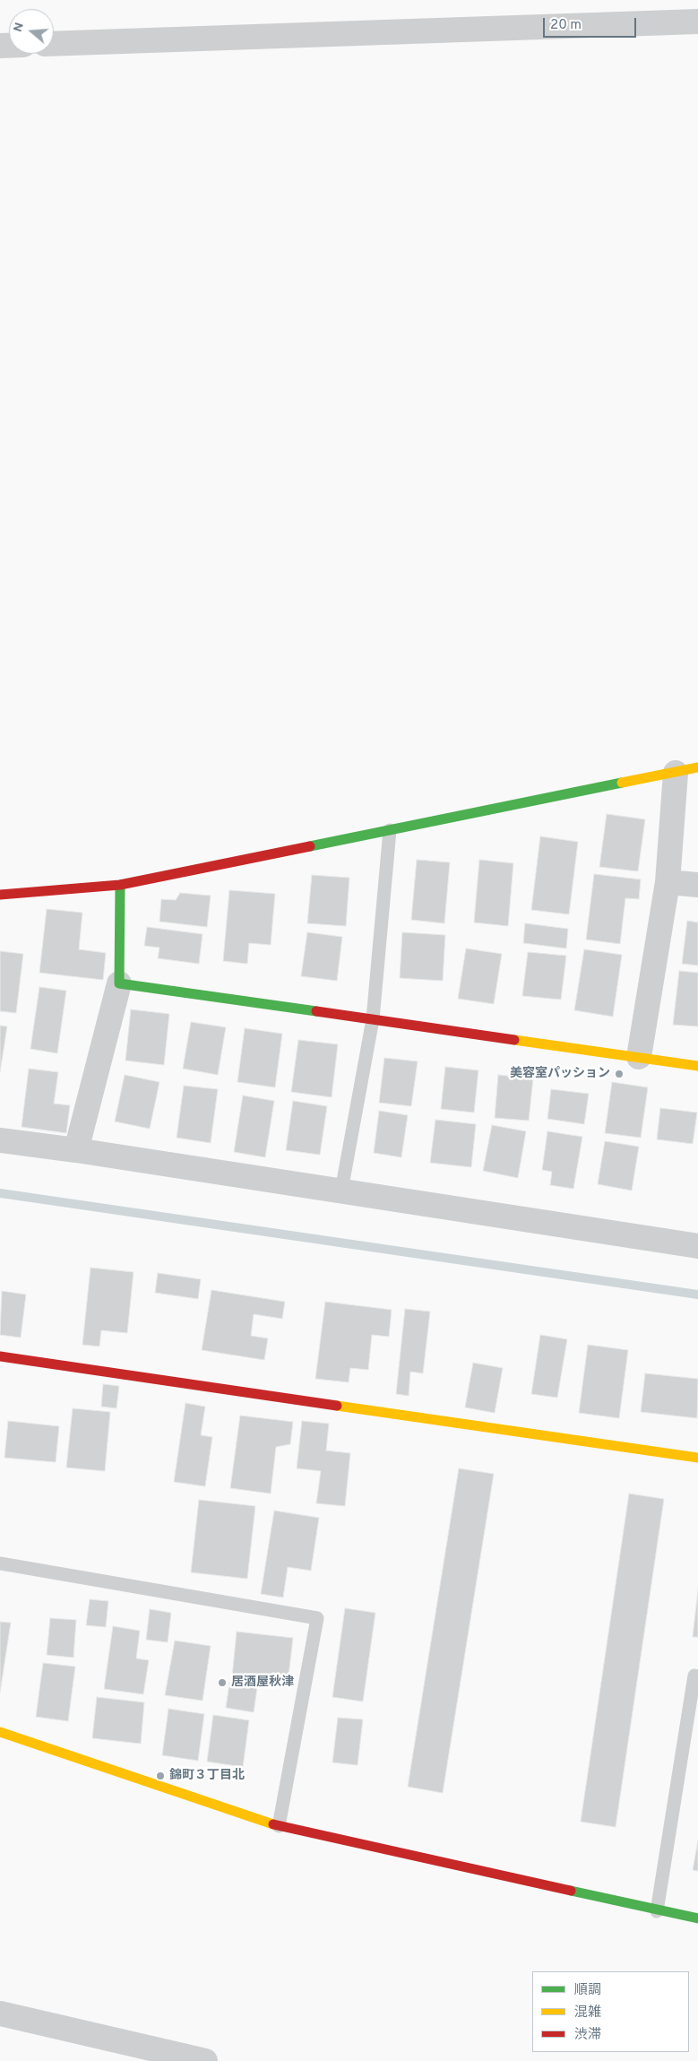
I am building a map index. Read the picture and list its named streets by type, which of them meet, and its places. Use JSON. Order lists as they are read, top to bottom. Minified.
{"places":["美容室パッション","居酒屋秋津","錦町３丁目北"],"legend":["順調","混雑","渋滞"],"scale_bar":"20 m","north":"left"}
